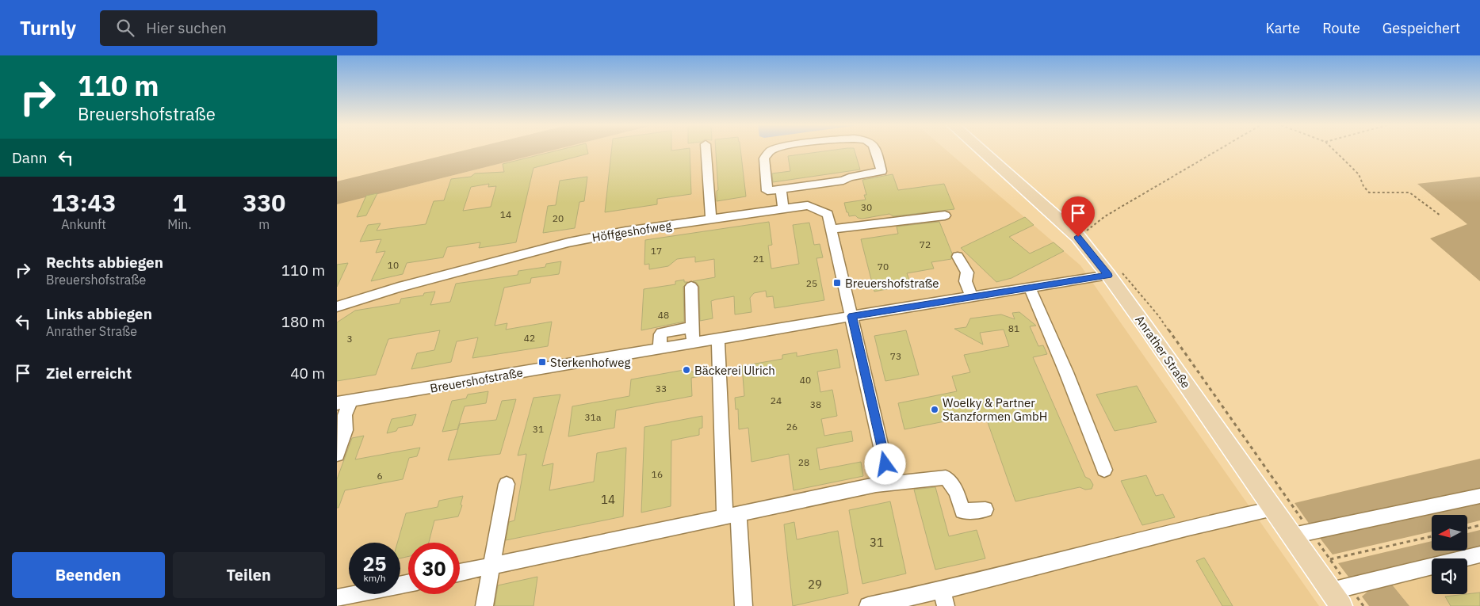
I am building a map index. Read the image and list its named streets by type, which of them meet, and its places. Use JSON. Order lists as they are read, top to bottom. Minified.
{"streets":{"main road":["Anrather Straße"],"street":["Höffgeshofweg","Breuershofstraße"]},"crossings":[["Höffgeshofweg","Breuershofstraße"],["Anrather Straße","Breuershofstraße"]],"places":{"transit":["Breuershofstraße","Sterkenhofweg"],"other":["Bäckerei Ulrich","Woelky & Partner Stanzformen GmbH"]},"house_numbers":["30","14","20","72","17","21","10","70","25","48","81","42","3","73","40","33","24","38","31a","26","31","28","16","6","14","31","29"],"north":"left","page":{"header":"Turnly","search":"Hier suchen","nav":["Karte","Route","Gespeichert"],"turn":["110 m","Breuershofstraße"],"then":"Dann","eta":["13:43","Ankunft","1","Min.","330","m"],"list":[{"name":"Rechts abbiegen","note":"Breuershofstraße","value":"110 m"},{"name":"Links abbiegen","note":"Anrather Straße","value":"180 m"},{"name":"Ziel erreicht","value":"40 m"}],"speed":"25 km/h","limit":"30","buttons":["Beenden","Teilen"]}}
